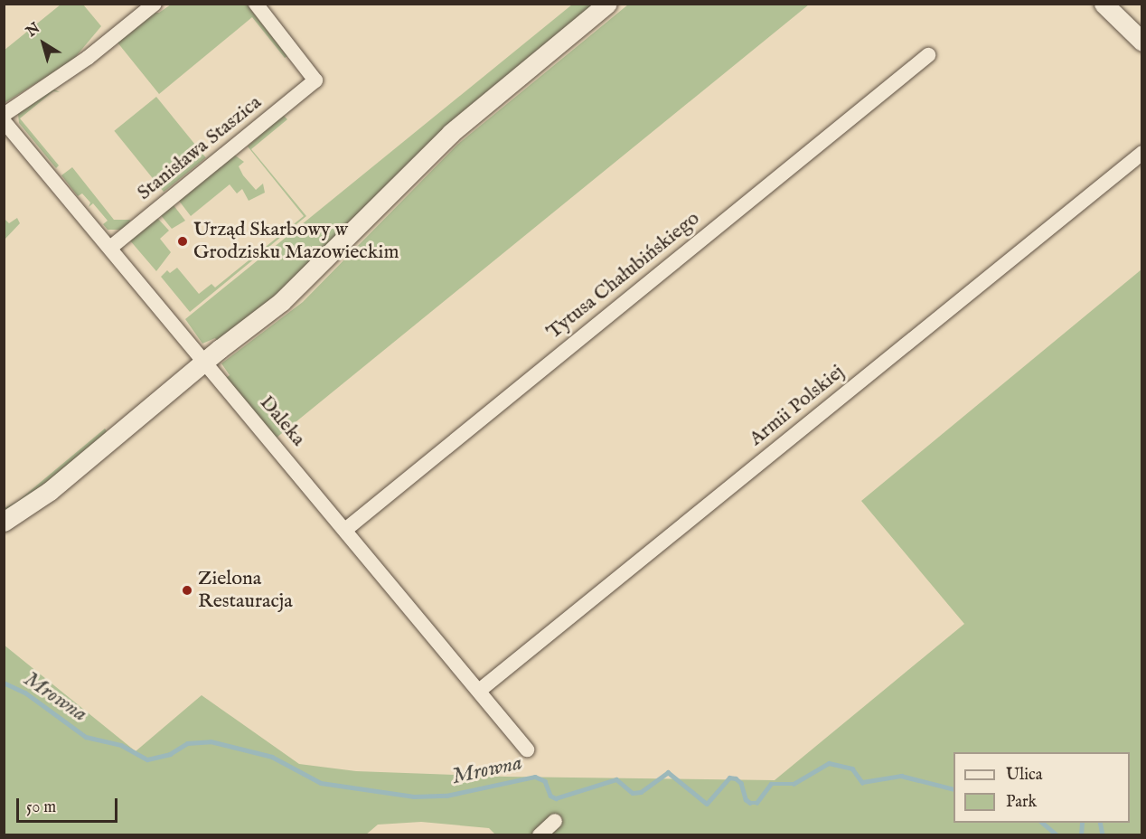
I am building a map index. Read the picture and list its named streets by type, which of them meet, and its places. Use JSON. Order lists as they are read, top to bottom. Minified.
{"streets":{"street":["Stanisława Staszica","Tytusa Chałubińskiego","Armii Polskiej","Daleka"]},"crossings":[["Stanisława Staszica","Daleka"],["Tytusa Chałubińskiego","Daleka"],["Armii Polskiej","Daleka"]],"water":["Mrowna"],"places":["Urząd Skarbowy w Grodzisku Mazowieckim","Zielona Restauracja"],"legend":["Ulica","Park"],"scale_bar":"50 m","north":"top left"}
